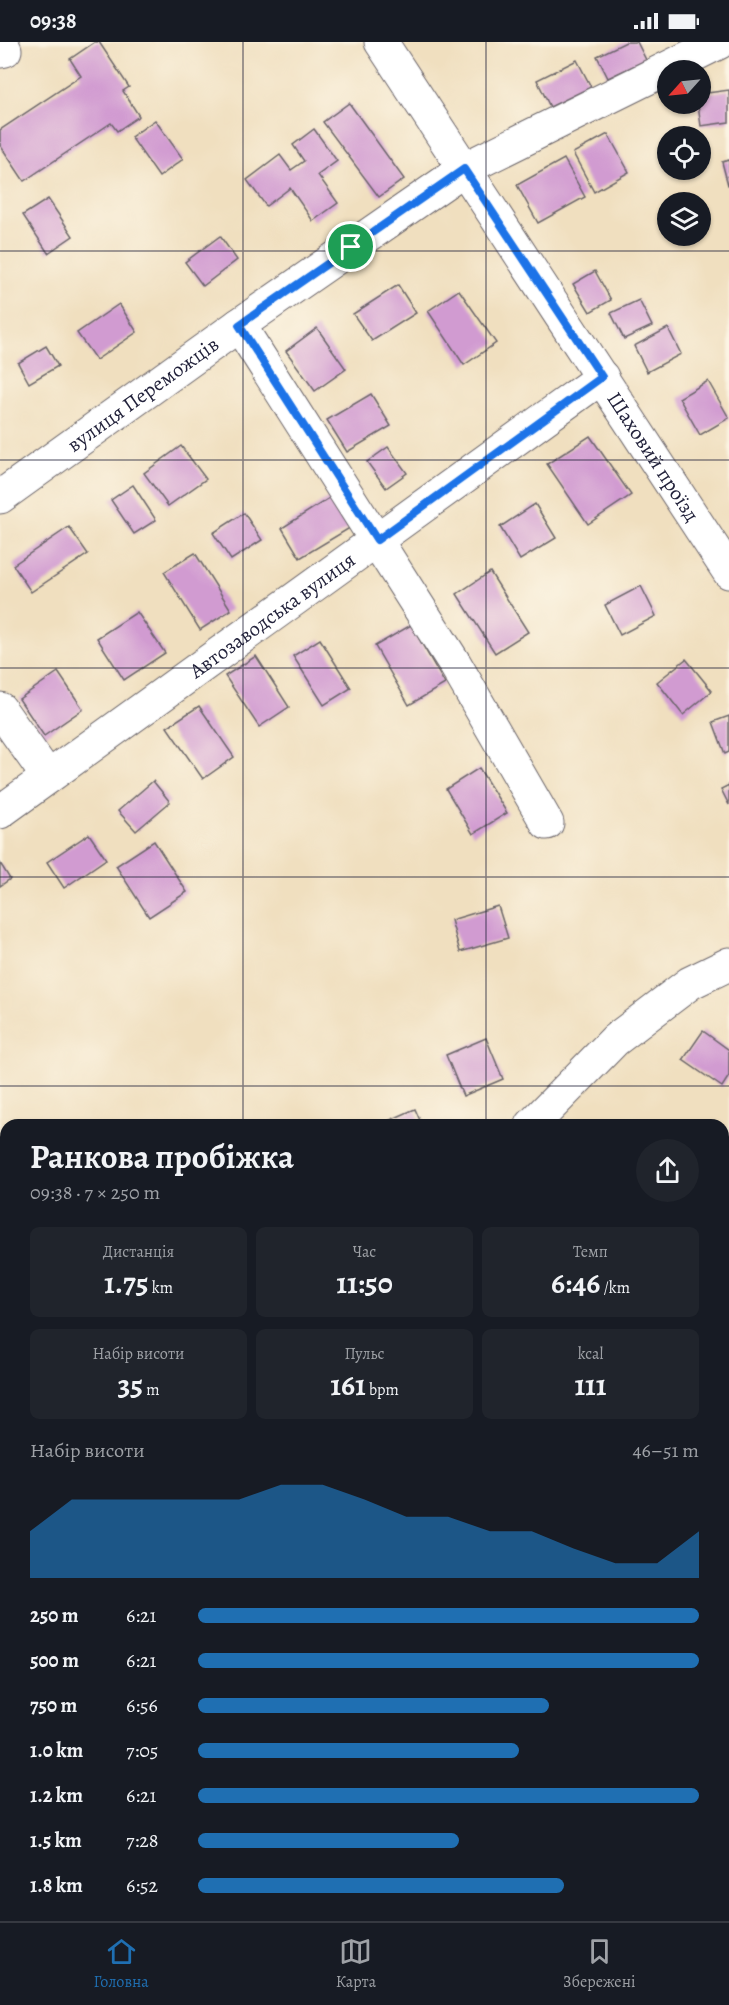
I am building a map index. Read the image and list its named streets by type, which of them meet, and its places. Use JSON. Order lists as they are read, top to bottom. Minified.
{"streets":{"street":["вулиця Переможців","Шаховий проїзд","Автозаводська вулиця"]},"crossings":[["вулиця Переможців","Шаховий проїзд"],["Шаховий проїзд","Автозаводська вулиця"]],"north":"bottom left","page":{"status":"09:38","heading":["Ранкова пробіжка","09:38 · 7 × 250 m"],"stats":[["Дистанція","1.75 km"],["Час","11:50"],["Темп","6:46 /km"],["Набір висоти","35 m"],["Пульс","161 bpm"],["kcal","111"]],"chart":["Набір висоти","46–51 m"],"list":[{"name":"250 m","note":"6:21"},{"name":"500 m","note":"6:21"},{"name":"750 m","note":"6:56"},{"name":"1.0 km","note":"7:05"},{"name":"1.2 km","note":"6:21"},{"name":"1.5 km","note":"7:28"},{"name":"1.8 km","note":"6:52"}],"tabs":["Головна","Карта","Збережені"]}}
